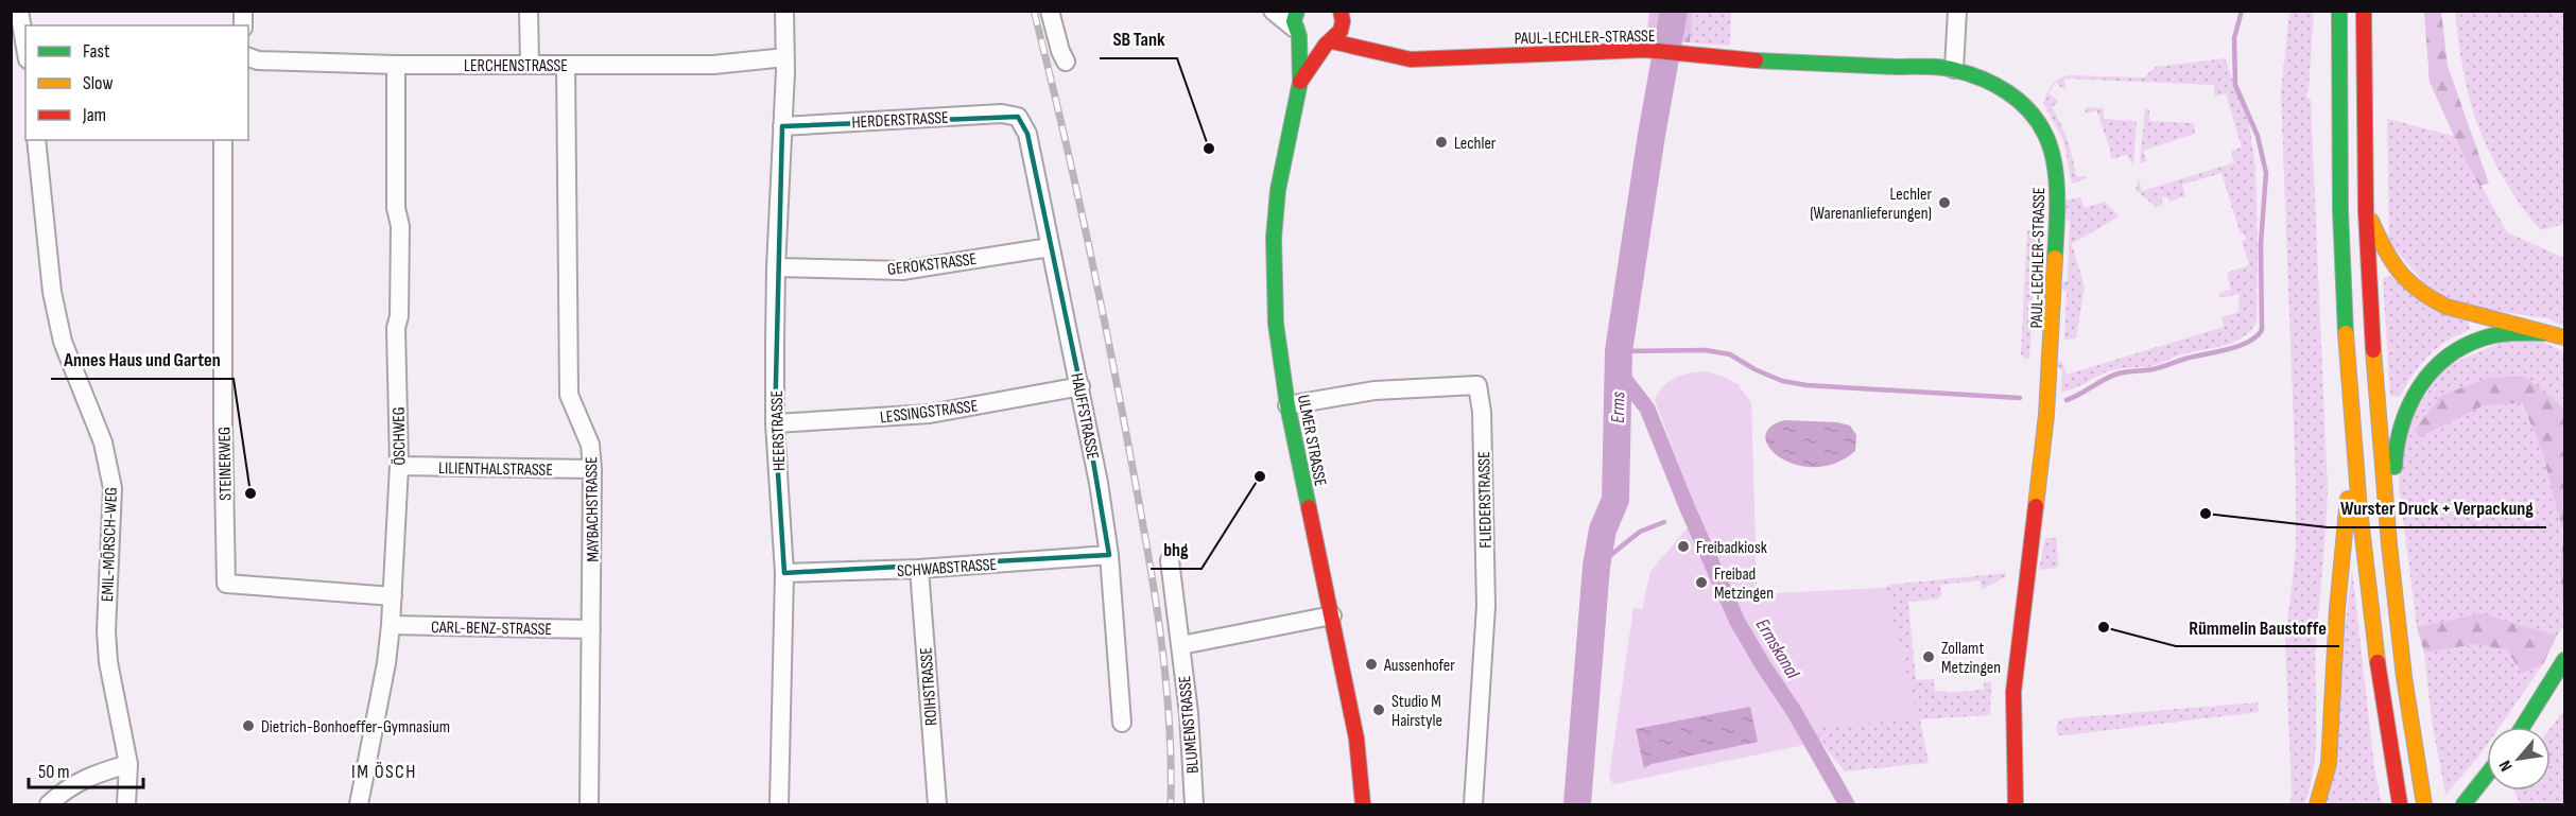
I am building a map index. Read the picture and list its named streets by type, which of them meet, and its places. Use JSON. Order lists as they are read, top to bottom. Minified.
{"streets":{"main road":["PAUL-LECHLER-STRASSE","ULMER STRASSE"],"street":["LERCHENSTRASSE","HERDERSTRASSE","GEROKSTRASSE","LESSINGSTRASSE","HAUFFSTRASSE","HEERSTRASSE","ÖSCHWEG","STEINERWEG","LILIENTHALSTRASSE","FLIEDERSTRASSE","MAYBACHSTRASSE","EMIL-MÖRSCH-WEG","SCHWABSTRASSE","CARL-BENZ-STRASSE","ROIHSTRASSE","BLUMENSTRASSE"]},"crossings":[["PAUL-LECHLER-STRASSE","ULMER STRASSE"],["LERCHENSTRASSE","HEERSTRASSE"],["LERCHENSTRASSE","ÖSCHWEG"],["LERCHENSTRASSE","MAYBACHSTRASSE"],["HERDERSTRASSE","HAUFFSTRASSE"],["HERDERSTRASSE","HEERSTRASSE"],["GEROKSTRASSE","HAUFFSTRASSE"],["GEROKSTRASSE","HEERSTRASSE"],["LESSINGSTRASSE","HAUFFSTRASSE"],["LESSINGSTRASSE","HEERSTRASSE"],["HAUFFSTRASSE","SCHWABSTRASSE"],["HEERSTRASSE","SCHWABSTRASSE"],["ÖSCHWEG","STEINERWEG"],["ÖSCHWEG","LILIENTHALSTRASSE"],["ÖSCHWEG","CARL-BENZ-STRASSE"],["ULMER STRASSE","FLIEDERSTRASSE"],["LILIENTHALSTRASSE","MAYBACHSTRASSE"],["MAYBACHSTRASSE","CARL-BENZ-STRASSE"],["SCHWABSTRASSE","ROIHSTRASSE"]],"districts":["IM ÖSCH"],"water":["Erms","Ermskanal"],"places":["Lechler","SB Tank","Lechler (Warenanlieferungen)","bhg","Annes Haus und Garten","Wurster Druck + Verpackung","Freibadkiosk","Freibad Metzingen","Rümmelin Baustoffe","Zollamt Metzingen","Aussenhofer","Studio M Hairstyle","Dietrich-Bonhoeffer-Gymnasium"],"legend":["Fast","Slow","Jam"],"scale_bar":"50 m","north":"bottom left"}
